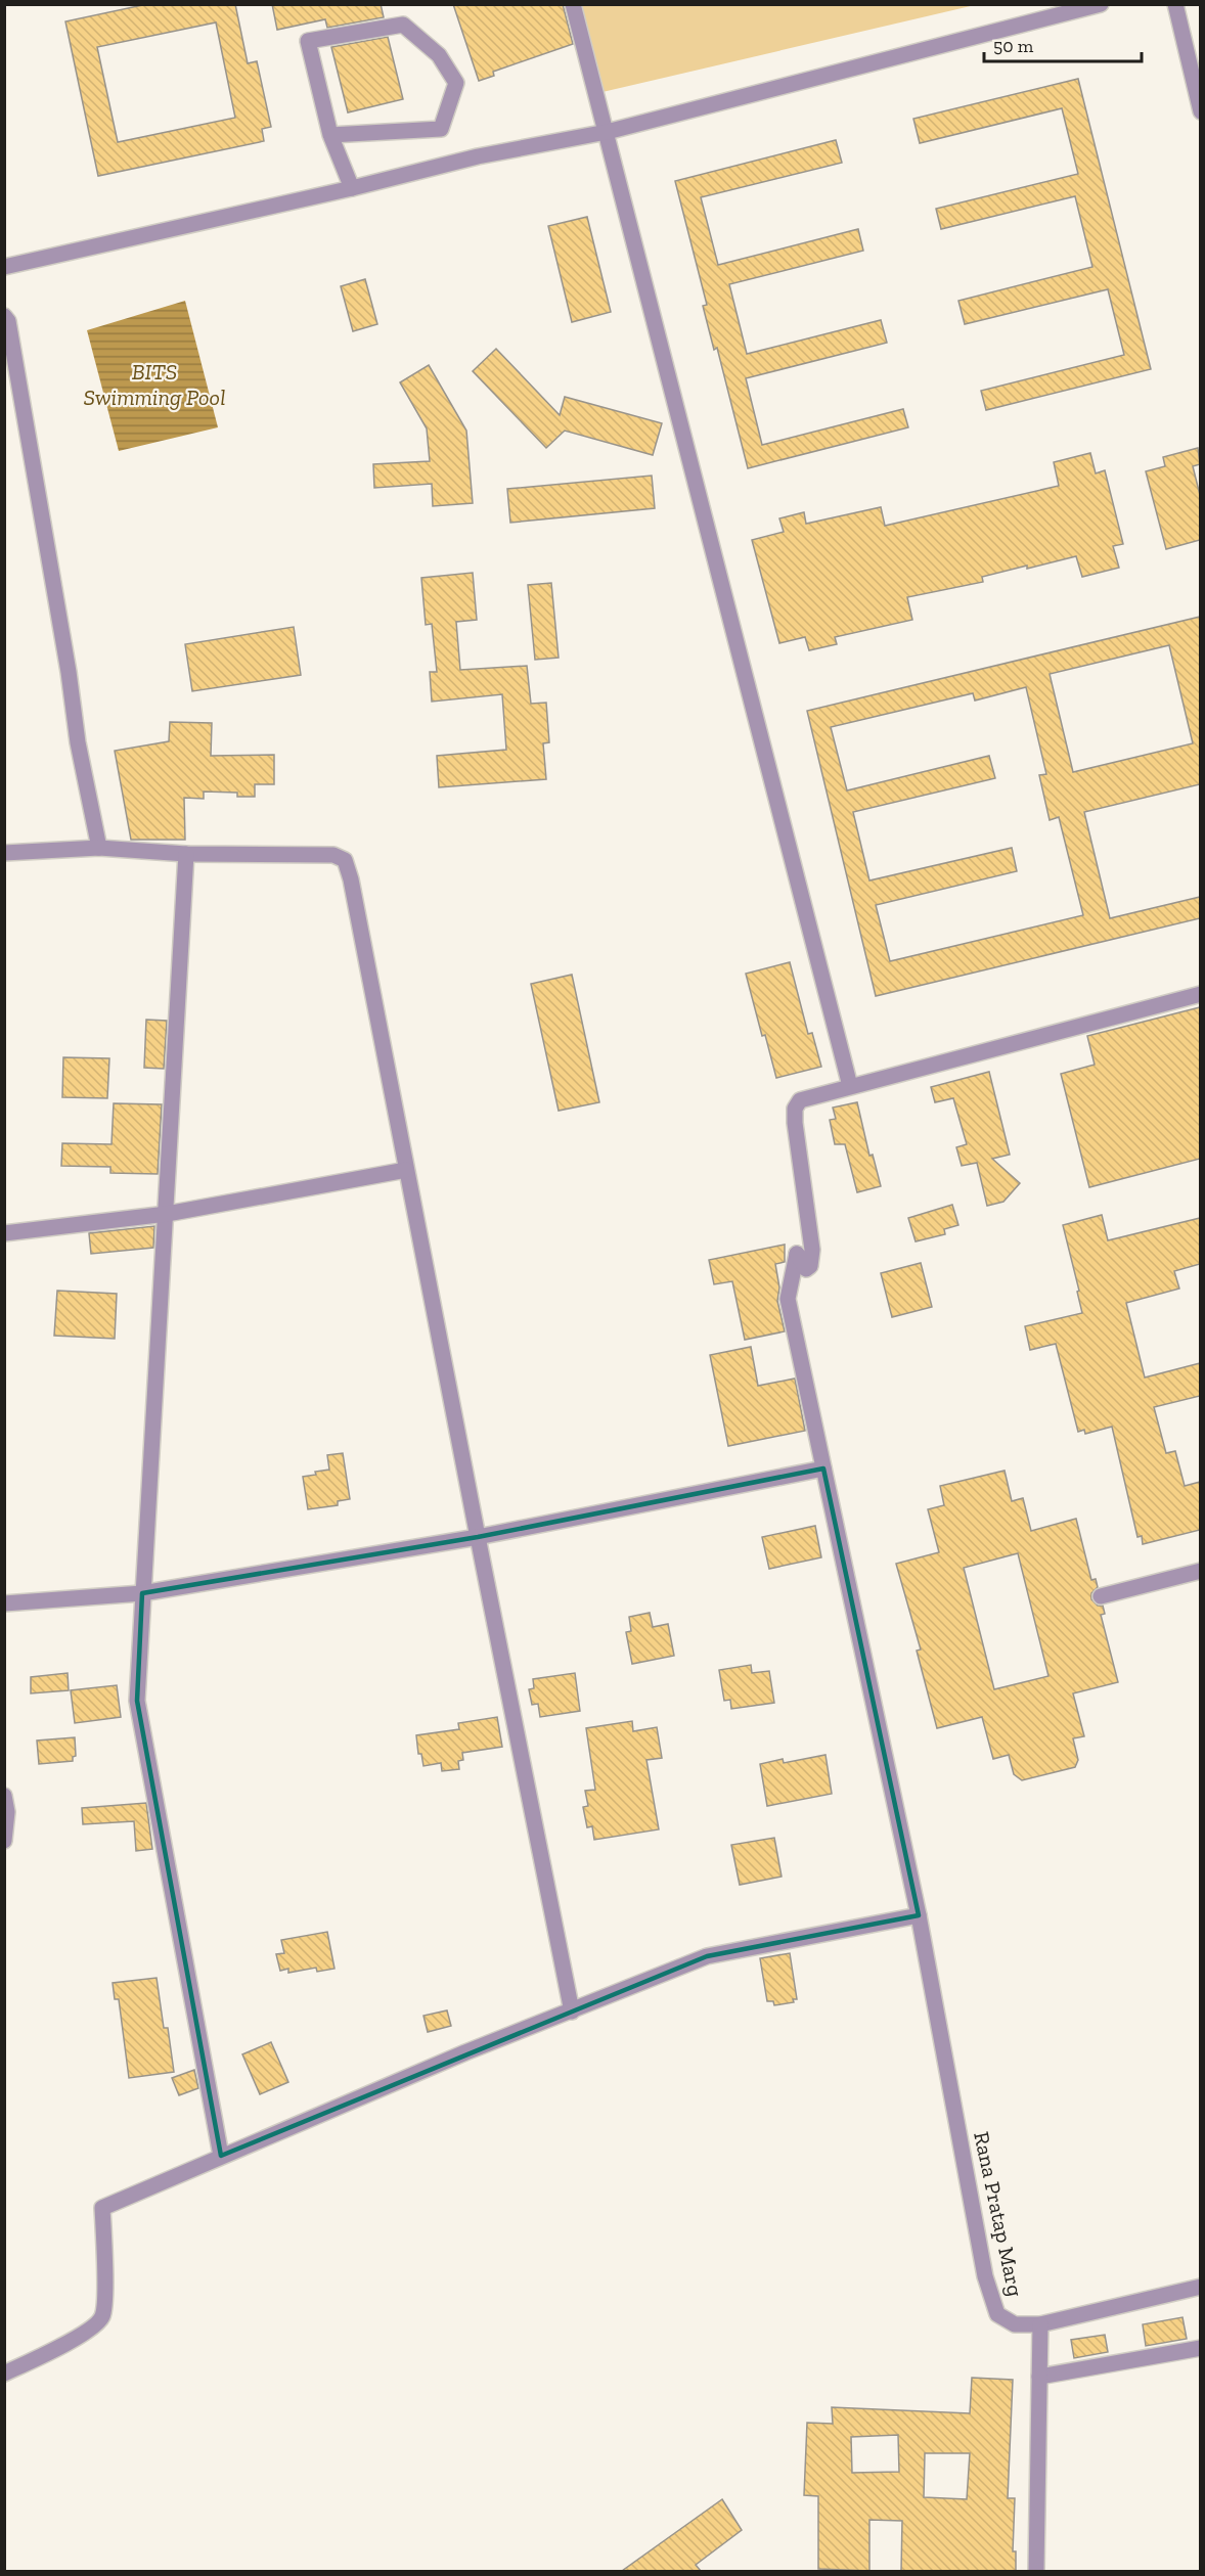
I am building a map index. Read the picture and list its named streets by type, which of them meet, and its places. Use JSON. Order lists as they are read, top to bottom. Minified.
{"streets":{"street":["Rana Pratap Marg"]},"water":["BITS Swimming Pool"],"scale_bar":"50 m"}
